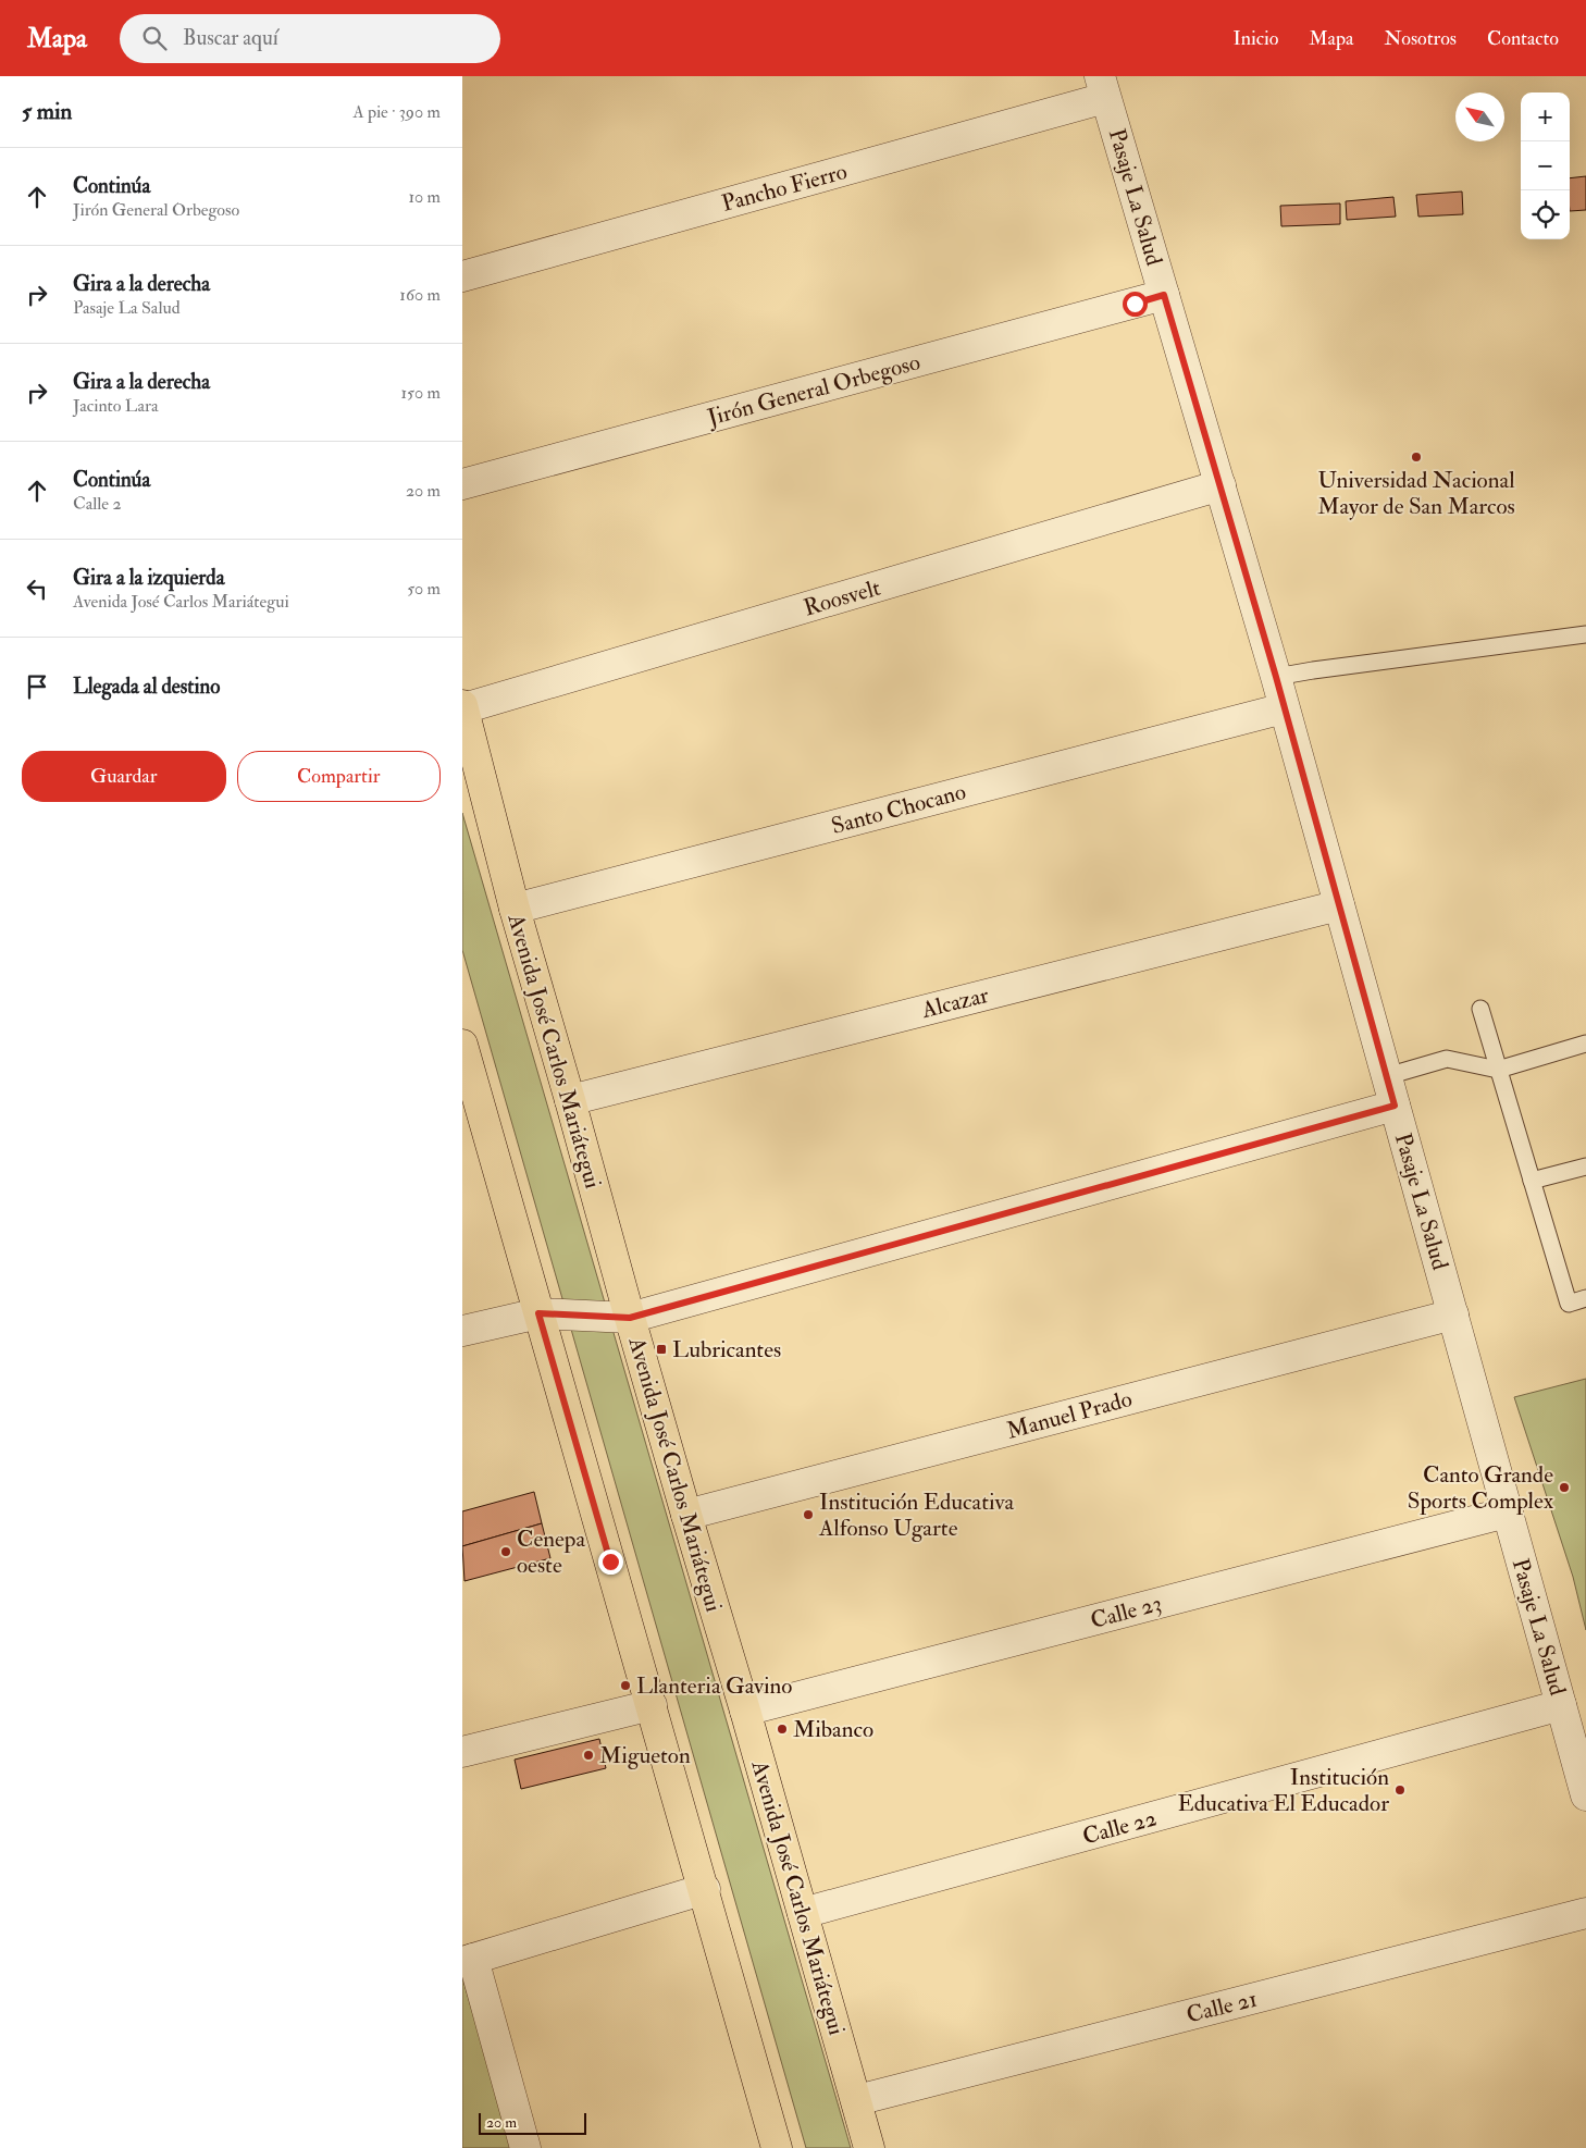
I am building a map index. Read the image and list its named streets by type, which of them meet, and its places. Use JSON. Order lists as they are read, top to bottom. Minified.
{"streets":{"main road":["Avenida José Carlos Mariátegui"],"street":["Pancho Fierro","Pasaje La Salud","Jirón General Orbegoso","Roosvelt","Santo Chocano","Alcazar","Manuel Prado","Calle 23","Calle 22","Calle 21"]},"crossings":[["Pancho Fierro","Pasaje La Salud"],["Pasaje La Salud","Jirón General Orbegoso"],["Pasaje La Salud","Roosvelt"],["Pasaje La Salud","Santo Chocano"],["Pasaje La Salud","Alcazar"],["Pasaje La Salud","Manuel Prado"],["Pasaje La Salud","Calle 23"],["Pasaje La Salud","Calle 22"],["Roosvelt","Avenida José Carlos Mariátegui"],["Santo Chocano","Avenida José Carlos Mariátegui"],["Alcazar","Avenida José Carlos Mariátegui"],["Avenida José Carlos Mariátegui","Manuel Prado"],["Avenida José Carlos Mariátegui","Calle 23"],["Avenida José Carlos Mariátegui","Calle 22"],["Avenida José Carlos Mariátegui","Calle 21"]],"places":{"other":["Universidad Nacional Mayor de San Marcos","Canto Grande Sports Complex","Institución Educativa Alfonso Ugarte","Cenepa oeste","Llanteria Gavino","Mibanco","Migueton","Institución Educativa El Educador"],"transit":["Lubricantes"]},"scale_bar":"20 m","north":"top left","page":{"header":"Mapa","search":"Buscar aquí","nav":["Inicio","Mapa","Nosotros","Contacto"],"heading":["5 min","A pie · 390 m"],"map_buttons":["+","−"],"list":[["Continúa","Jirón General Orbegoso","10 m"],["Gira a la derecha","Pasaje La Salud","160 m"],["Gira a la derecha","Jacinto Lara","150 m"],["Continúa","Calle 2","20 m"],["Gira a la izquierda","Avenida José Carlos Mariátegui","50 m"],"Llegada al destino"],"buttons":["Guardar","Compartir"],"scale":"20 m"}}
